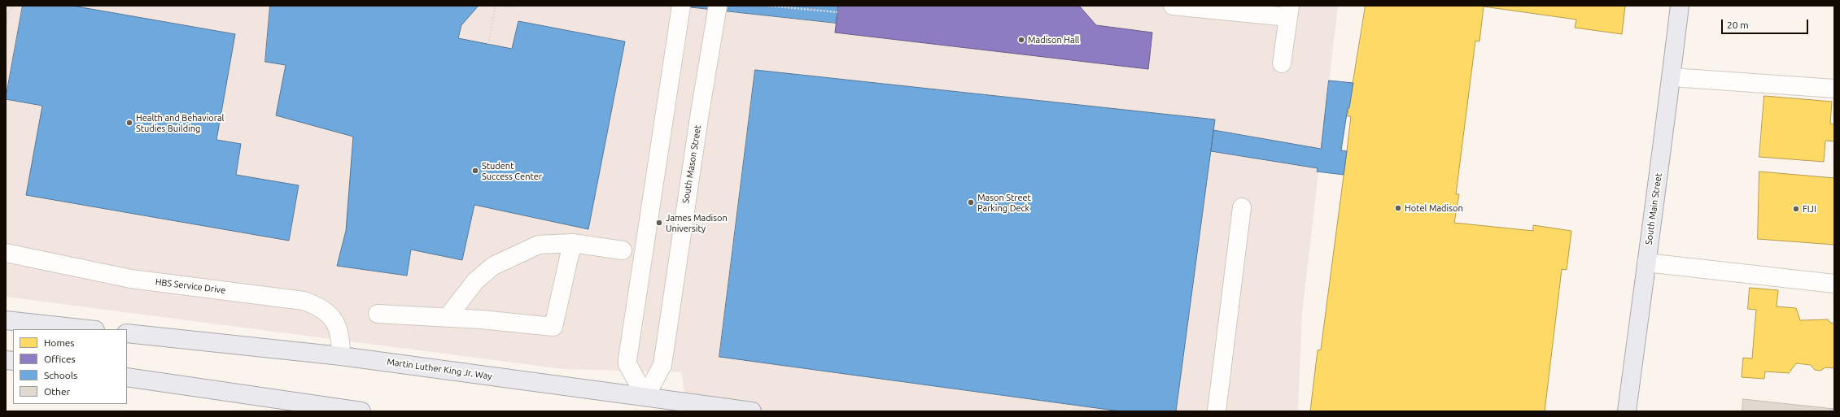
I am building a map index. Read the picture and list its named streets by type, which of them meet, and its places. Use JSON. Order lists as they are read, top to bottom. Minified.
{"streets":{"main road":["South Main Street","Martin Luther King Jr. Way"],"street":["South Mason Street","HBS Service Drive"]},"crossings":[["South Mason Street","Martin Luther King Jr. Way"],["HBS Service Drive","Martin Luther King Jr. Way"]],"places":["Madison Hall","Health and Behavioral Studies Building","Student Success Center","Mason Street Parking Deck","Hotel Madison","FIJI","James Madison University"],"legend":["Homes","Offices","Schools","Other"],"scale_bar":"20 m"}
